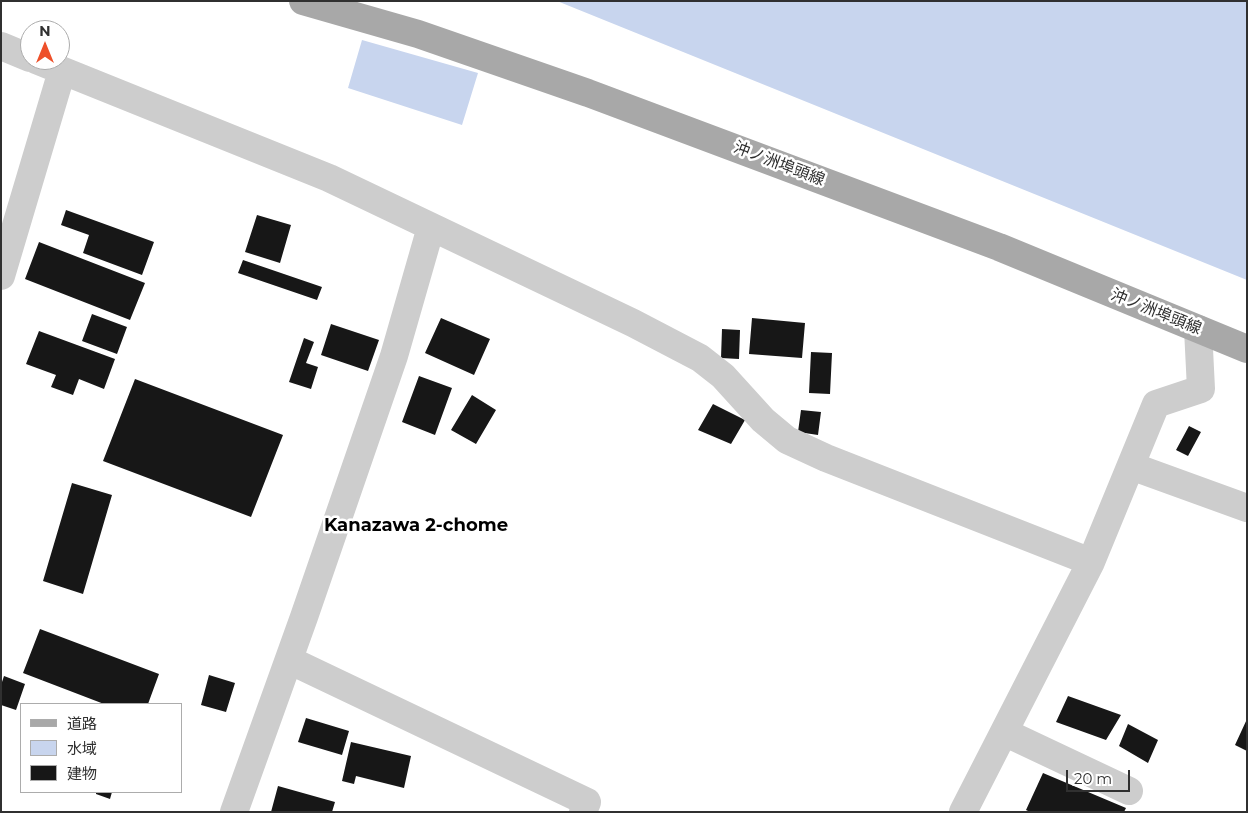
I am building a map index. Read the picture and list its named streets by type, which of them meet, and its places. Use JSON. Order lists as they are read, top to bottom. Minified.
{"streets":{"main road":["沖ノ洲埠頭線"]},"districts":["Kanazawa 2-chome"],"legend":["道路","水域","建物"],"scale_bar":"20 m","north":"top"}
